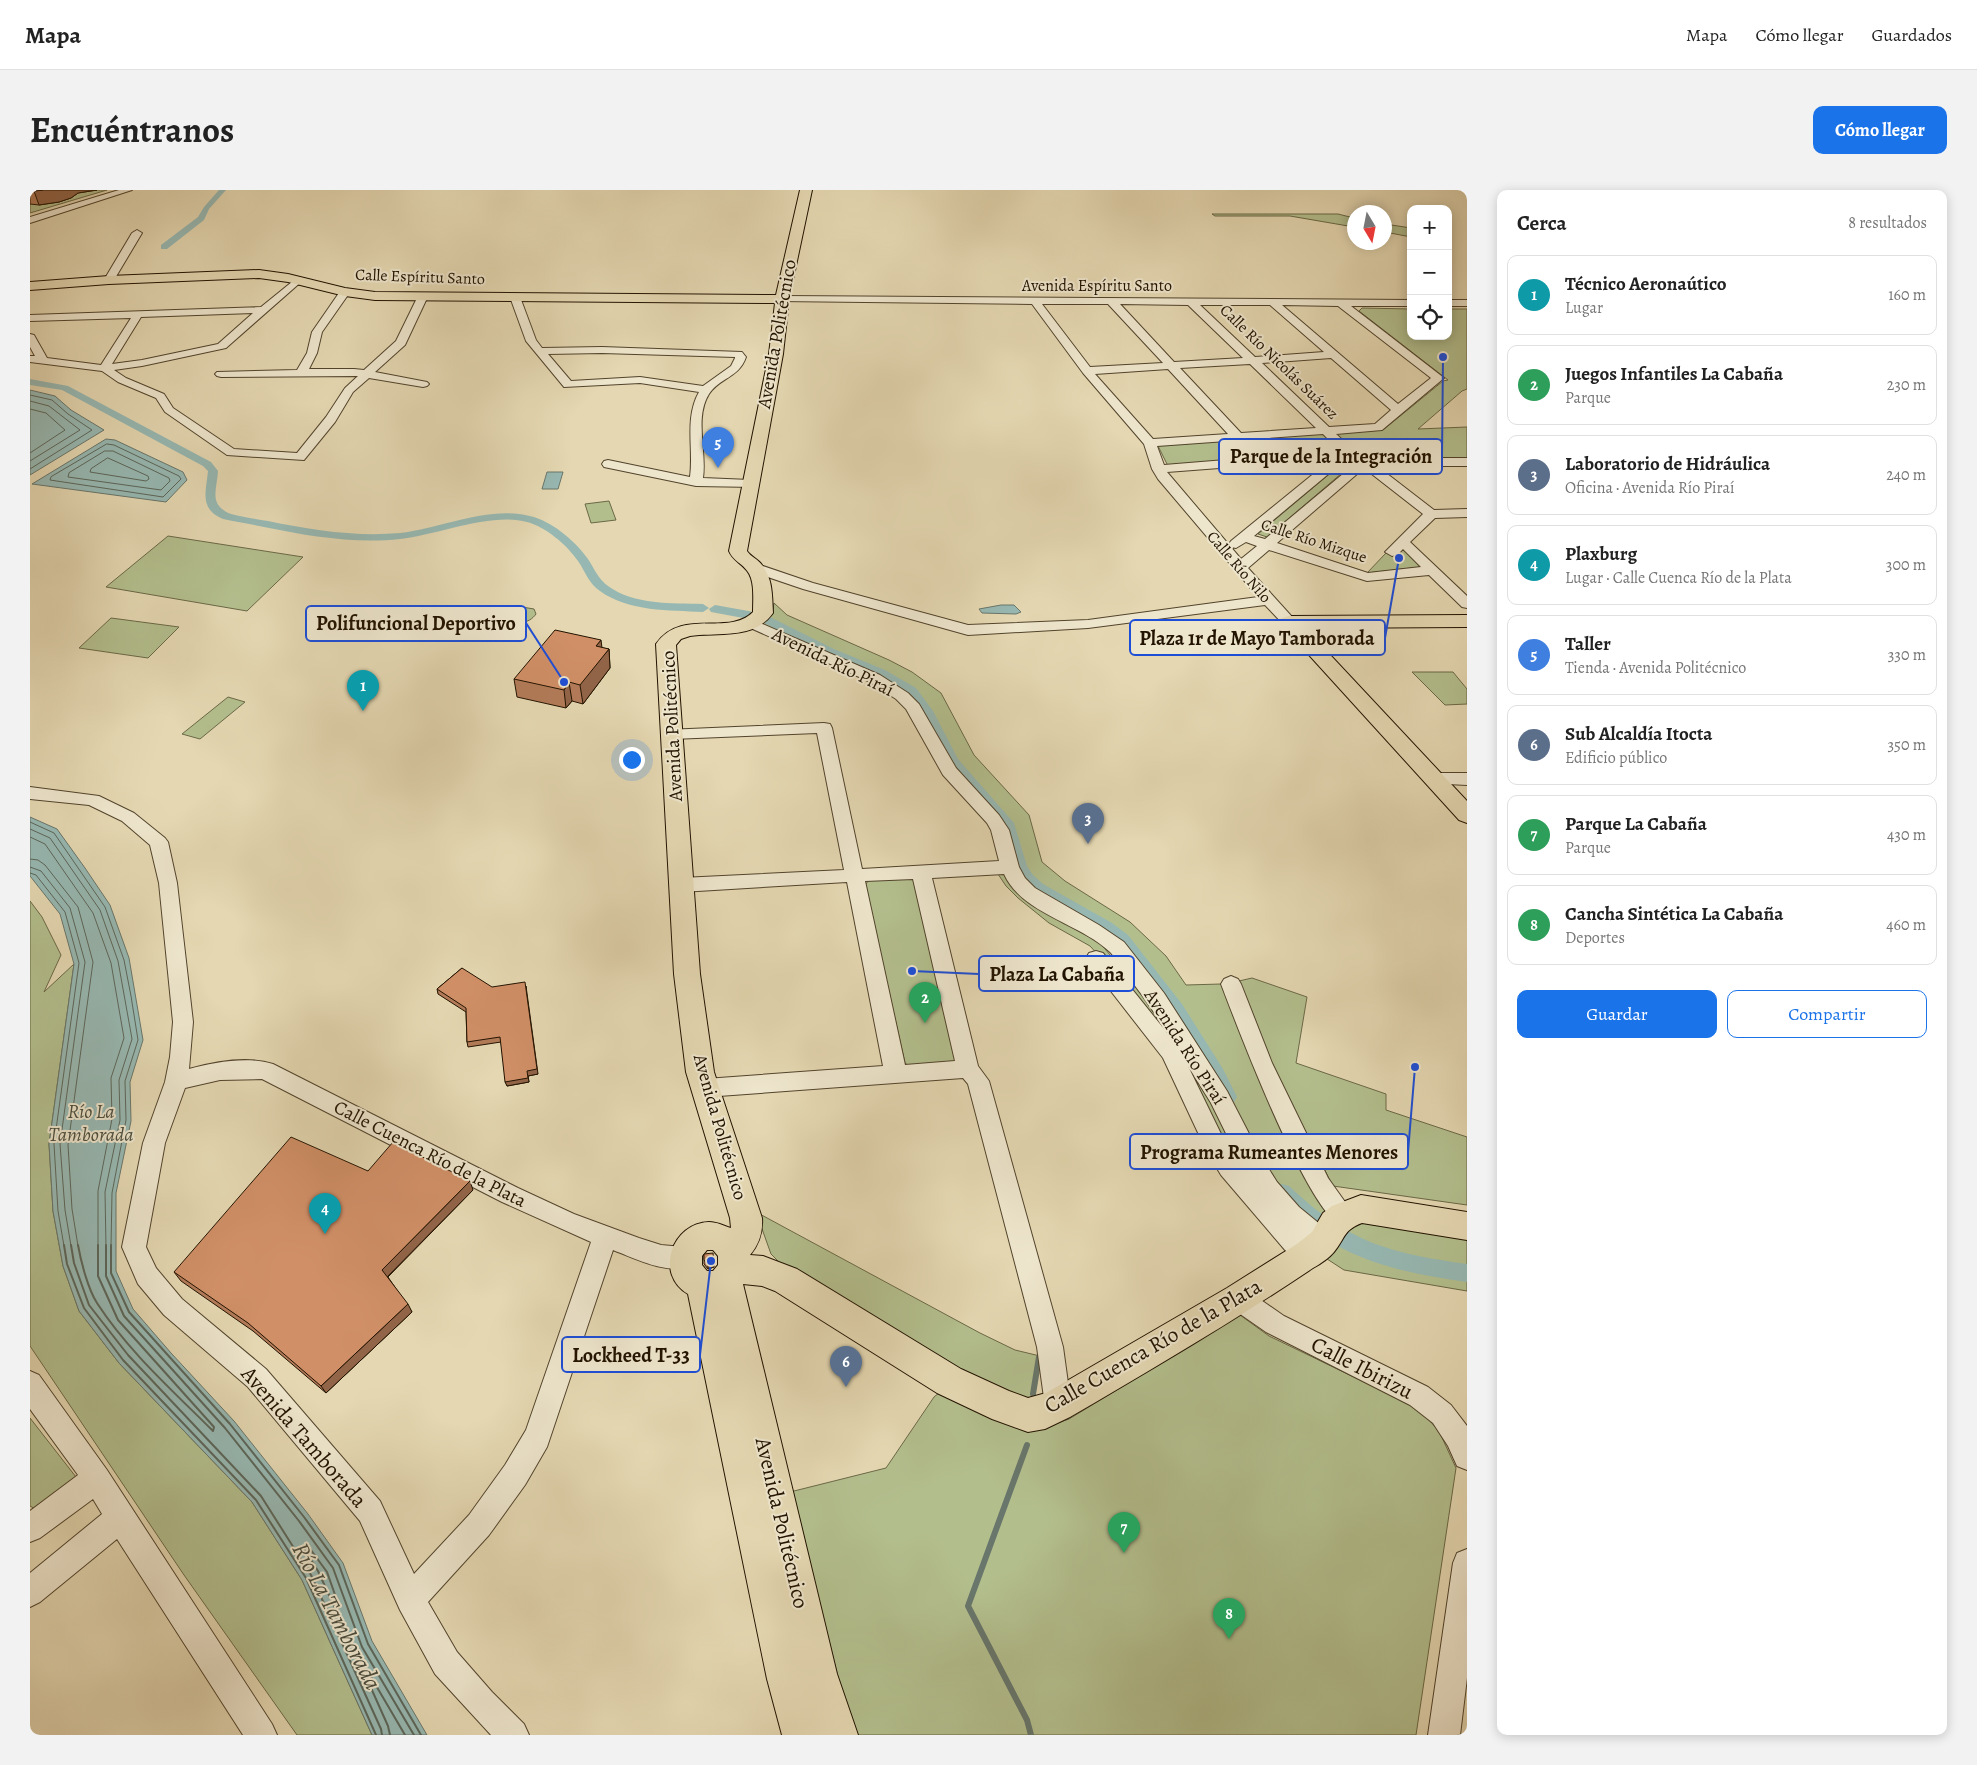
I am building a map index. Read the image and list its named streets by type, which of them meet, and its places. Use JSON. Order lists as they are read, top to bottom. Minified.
{"streets":{"main road":["Calle Espíritu Santo","Avenida Politécnico","Calle Río Nilo","Calle Cuenca Río de la Plata"],"street":["Avenida Espíritu Santo","Calle Río Nicolás Suárez","Calle Río Mizque","Avenida Río Piraí","Calle Ibirizu","Avenida Tamborada"]},"crossings":[["Calle Espíritu Santo","Avenida Espíritu Santo"],["Calle Espíritu Santo","Avenida Politécnico"],["Avenida Espíritu Santo","Avenida Politécnico"],["Avenida Espíritu Santo","Calle Río Nicolás Suárez"],["Avenida Espíritu Santo","Calle Río Nilo"],["Avenida Politécnico","Avenida Río Piraí"],["Avenida Politécnico","Calle Cuenca Río de la Plata"],["Avenida Río Piraí","Calle Cuenca Río de la Plata"],["Calle Cuenca Río de la Plata","Calle Ibirizu"],["Calle Cuenca Río de la Plata","Avenida Tamborada"]],"water":["Río La Tamborada"],"places":["Parque de la Integración","Plaza 1r de Mayo Tamborada","Polifuncional Deportivo","Plaza La Cabaña","Programa Rumeantes Menores","Lockheed T-33"],"north":"bottom","page":{"header":"Mapa","nav":["Mapa","Cómo llegar","Guardados"],"title":"Encuéntranos","buttons":["Cómo llegar",["Guardar","Compartir"]],"heading":["Cerca","8 resultados"],"map_buttons":["+","−"],"list":[{"mark":"1","name":"Técnico Aeronaútico","note":"Lugar","value":"160 m"},{"mark":"2","name":"Juegos Infantiles La Cabaña","note":"Parque","value":"230 m"},{"mark":"3","name":"Laboratorio de Hidráulica","note":"Oficina · Avenida Río Piraí","value":"240 m"},{"mark":"4","name":"Plaxburg","note":"Lugar · Calle Cuenca Río de la Plata","value":"300 m"},{"mark":"5","name":"Taller","note":"Tienda · Avenida Politécnico","value":"330 m"},{"mark":"6","name":"Sub Alcaldía Itocta","note":"Edificio público","value":"350 m"},{"mark":"7","name":"Parque La Cabaña","note":"Parque","value":"430 m"},{"mark":"8","name":"Cancha Sintética La Cabaña","note":"Deportes","value":"460 m"}],"pins":["5","1","3","2","4","6","7","8"]}}
